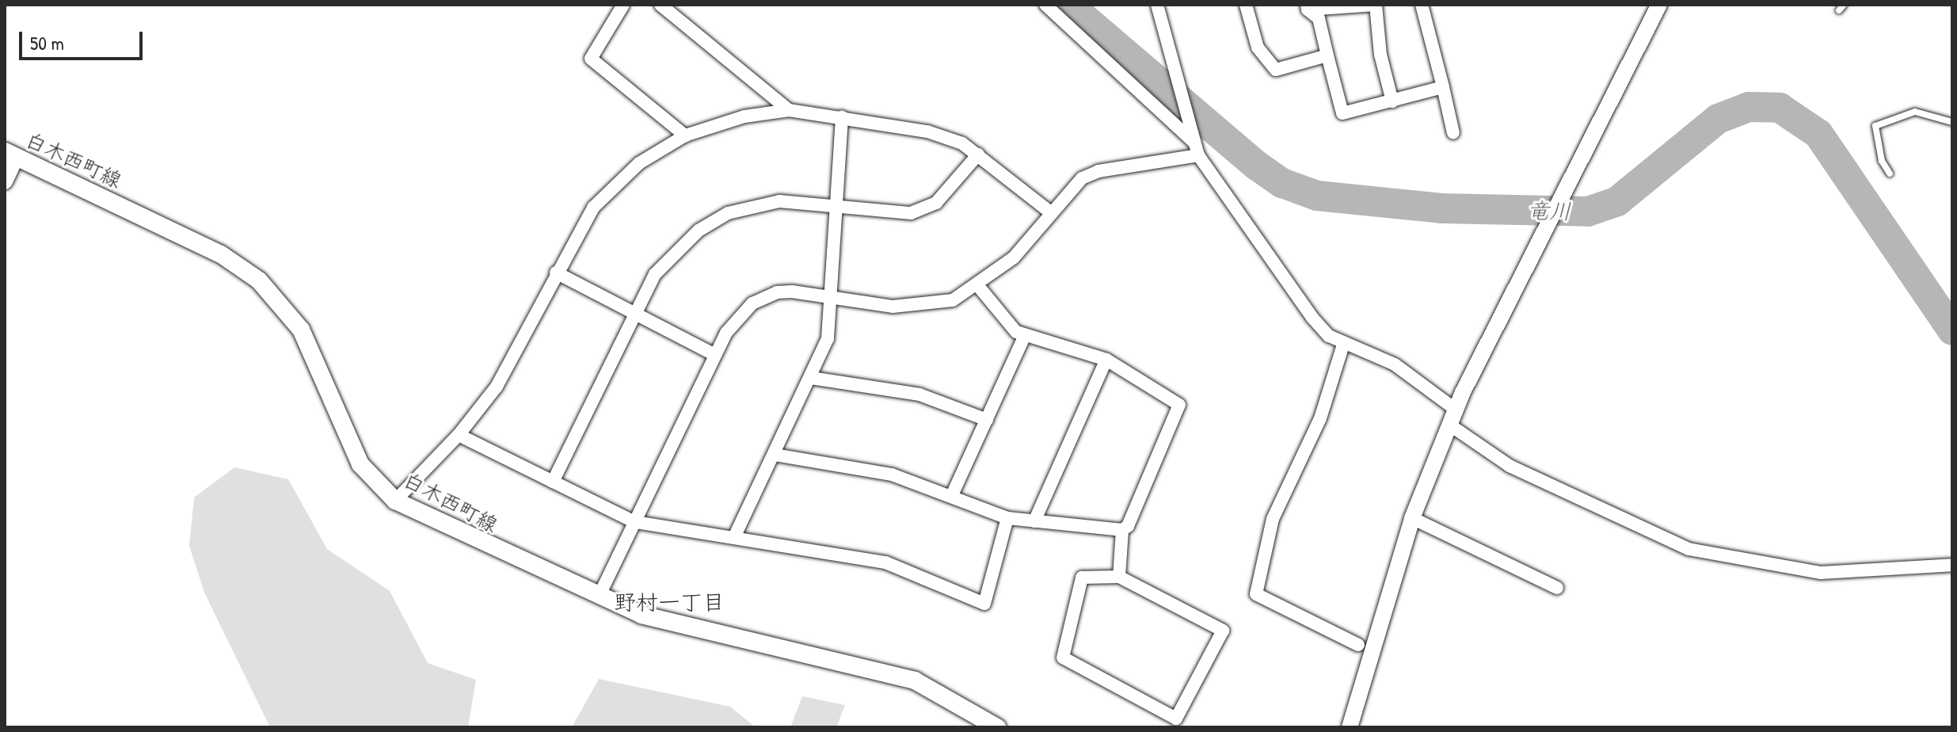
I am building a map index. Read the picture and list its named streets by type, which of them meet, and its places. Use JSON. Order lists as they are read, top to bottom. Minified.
{"streets":{"main road":["白木西町線"]},"districts":["野村一丁目"],"water":["竜川"],"scale_bar":"50 m"}
